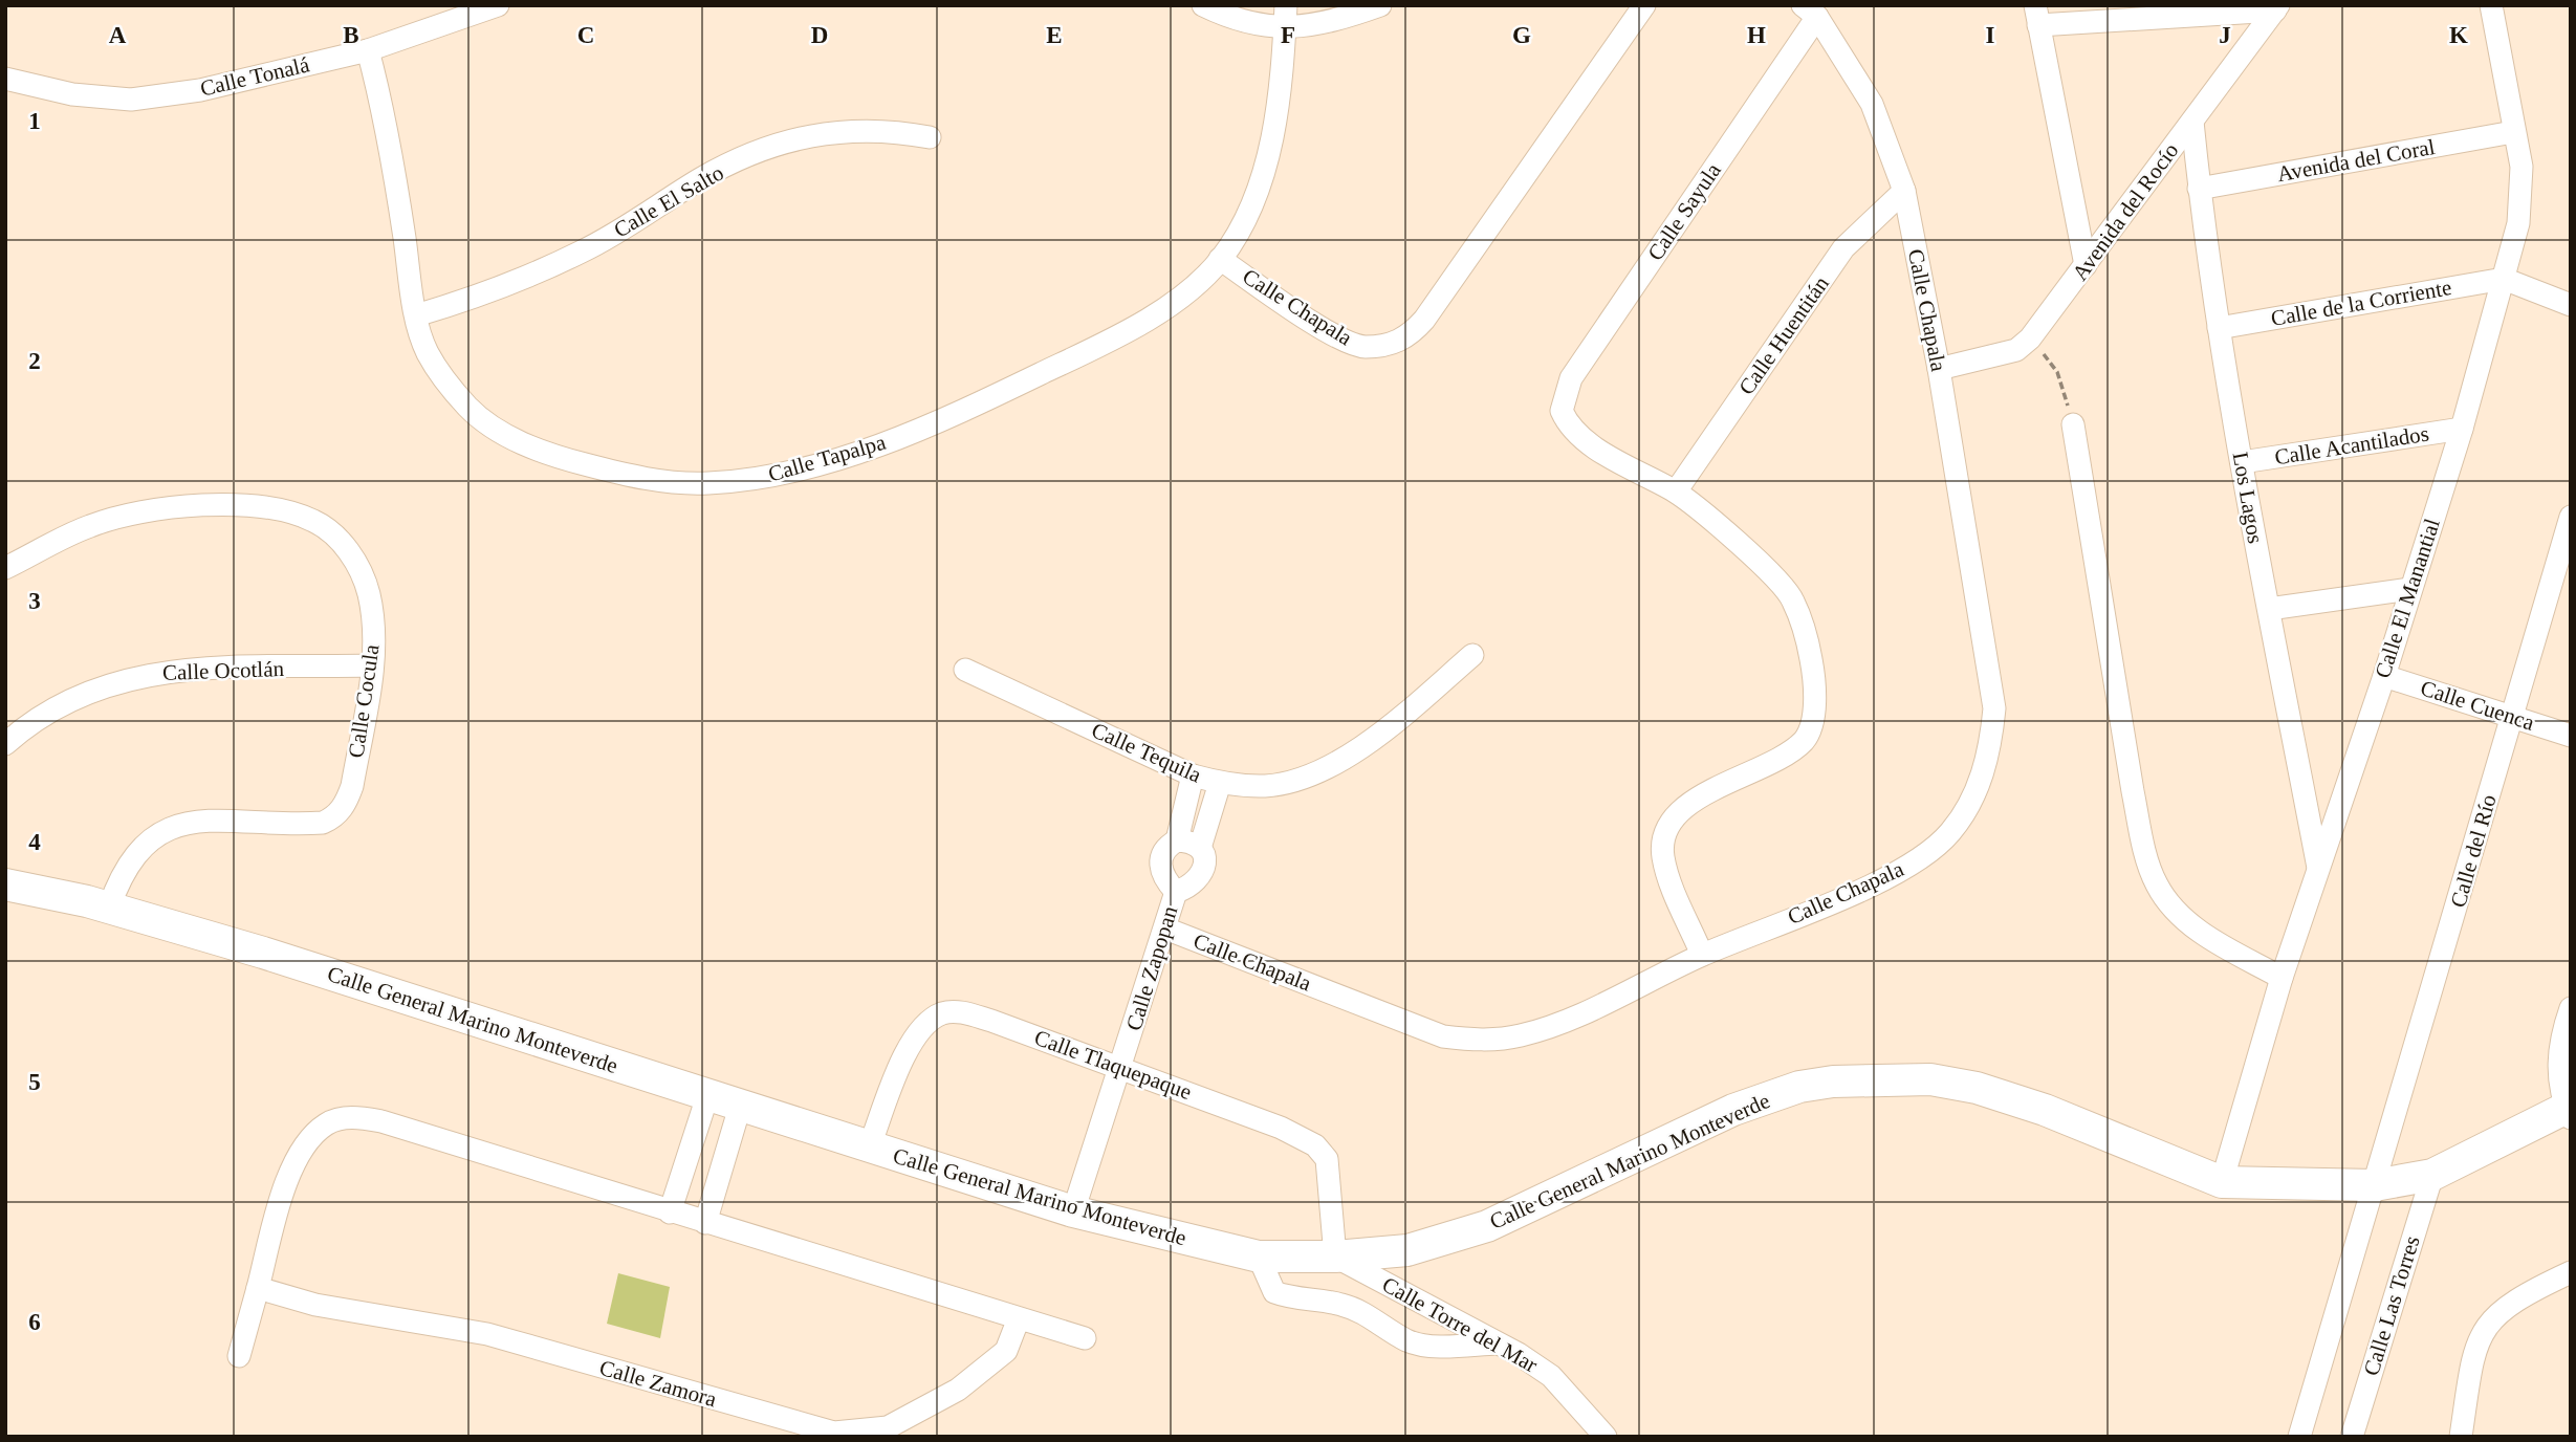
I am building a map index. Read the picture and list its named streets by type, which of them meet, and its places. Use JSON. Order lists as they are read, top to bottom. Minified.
{"streets":{"street":["Calle Tonalá","Avenida del Coral","Calle El Salto","Calle Sayula","Avenida del Rocío","Calle de la Corriente","Calle Chapala","Calle Huentitán","Calle Acantilados","Calle Tapalpa","Los Lagos","Calle El Manantial","Calle Ocotlán","Calle Cocula","Calle Cuenca","Calle Tequila","Calle del Río","Calle Zapopan","Calle General Marino Monteverde","Calle Tlaquepaque","Calle Las Torres","Calle Torre del Mar","Calle Zamora"]},"crossings":[["Calle Tonalá","Calle Tapalpa"],["Avenida del Coral","Los Lagos"],["Avenida del Coral","Calle El Manantial"],["Calle El Salto","Calle Tapalpa"],["Calle Sayula","Calle Chapala"],["Calle Sayula","Calle Huentitán"],["Avenida del Rocío","Calle Chapala"],["Avenida del Rocío","Los Lagos"],["Calle de la Corriente","Los Lagos"],["Calle de la Corriente","Calle El Manantial"],["Calle Chapala","Calle Huentitán"],["Calle Chapala","Calle Tapalpa"],["Calle Chapala","Calle Zapopan"],["Calle Acantilados","Los Lagos"],["Calle Acantilados","Calle El Manantial"],["Los Lagos","Calle El Manantial"],["Calle El Manantial","Calle Cuenca"],["Calle El Manantial","Calle General Marino Monteverde"],["Calle Ocotlán","Calle Cocula"],["Calle Cocula","Calle General Marino Monteverde"],["Calle Cuenca","Calle del Río"],["Calle Tequila","Calle Zapopan"],["Calle del Río","Calle General Marino Monteverde"],["Calle Zapopan","Calle General Marino Monteverde"],["Calle Zapopan","Calle Tlaquepaque"],["Calle General Marino Monteverde","Calle Tlaquepaque"],["Calle General Marino Monteverde","Calle Las Torres"],["Calle General Marino Monteverde","Calle Torre del Mar"],["Calle Tlaquepaque","Calle Torre del Mar"]],"grid":{"columns":["A","B","C","D","E","F","G","H","I","J","K"],"rows":["1","2","3","4","5","6"]}}
